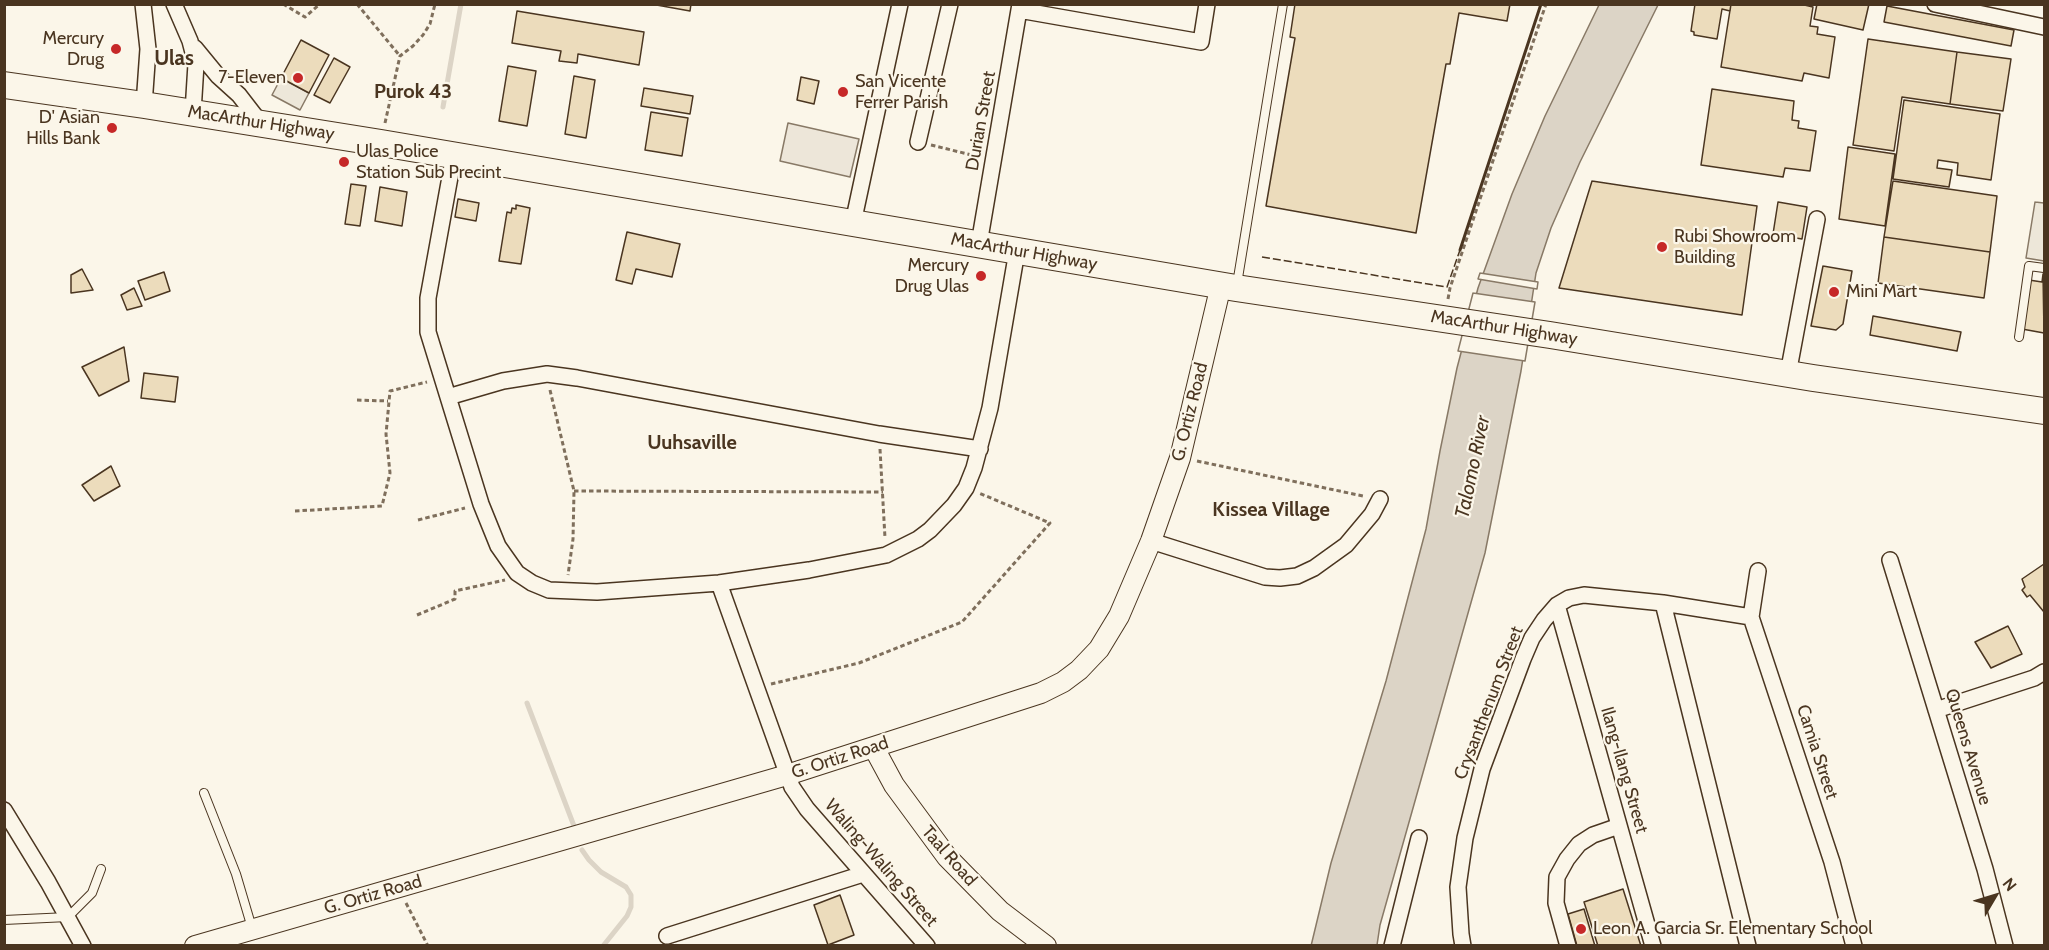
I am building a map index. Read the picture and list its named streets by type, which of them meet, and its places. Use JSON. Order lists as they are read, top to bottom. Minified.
{"streets":{"highway":["MacArthur Highway"],"street":["Durian Street","G. Ortiz Road","Crysanthenum Street","Queens Avenue","Camia Street","Ilang-Ilang Street","Taal Road","Waling-Waling Street"]},"crossings":[["Durian Street","MacArthur Highway"],["MacArthur Highway","G. Ortiz Road"],["G. Ortiz Road","Taal Road"],["G. Ortiz Road","Waling-Waling Street"],["Crysanthenum Street","Ilang-Ilang Street"]],"districts":["Ulas","Purok 43","Uuhsaville","Kissea Village"],"water":["Talomo River"],"places":["Mercury Drug","7-Eleven","San Vicente Ferrer Parish","D' Asian Hills Bank","Ulas Police Station Sub Precint","Rubi Showroom Building","Mercury Drug Ulas","Mini Mart","Leon A. Garcia Sr. Elementary School"],"north":"top right"}
